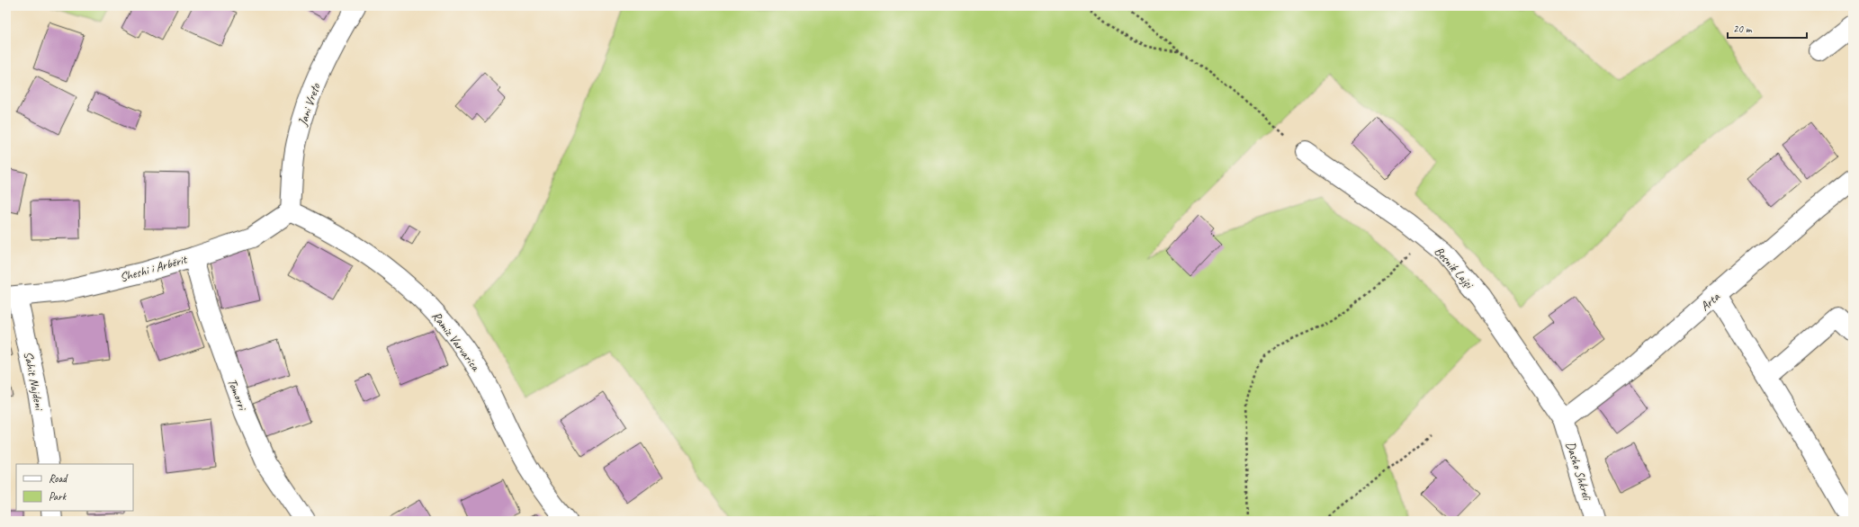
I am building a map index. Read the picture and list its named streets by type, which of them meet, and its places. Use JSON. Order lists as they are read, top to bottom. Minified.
{"streets":{"street":["Jani Vreto","Besnik Lajçi","Sheshi i Arbërit","Arta","Ramiz Varvarica","Sahit Najdeni","Tomorri","Dasho Shkreli"]},"crossings":[["Jani Vreto","Sheshi i Arbërit"],["Jani Vreto","Ramiz Varvarica"],["Besnik Lajçi","Arta"],["Besnik Lajçi","Dasho Shkreli"],["Sheshi i Arbërit","Ramiz Varvarica"],["Sheshi i Arbërit","Sahit Najdeni"],["Sheshi i Arbërit","Tomorri"],["Arta","Dasho Shkreli"]],"legend":["Road","Park"],"scale_bar":"20 m"}
